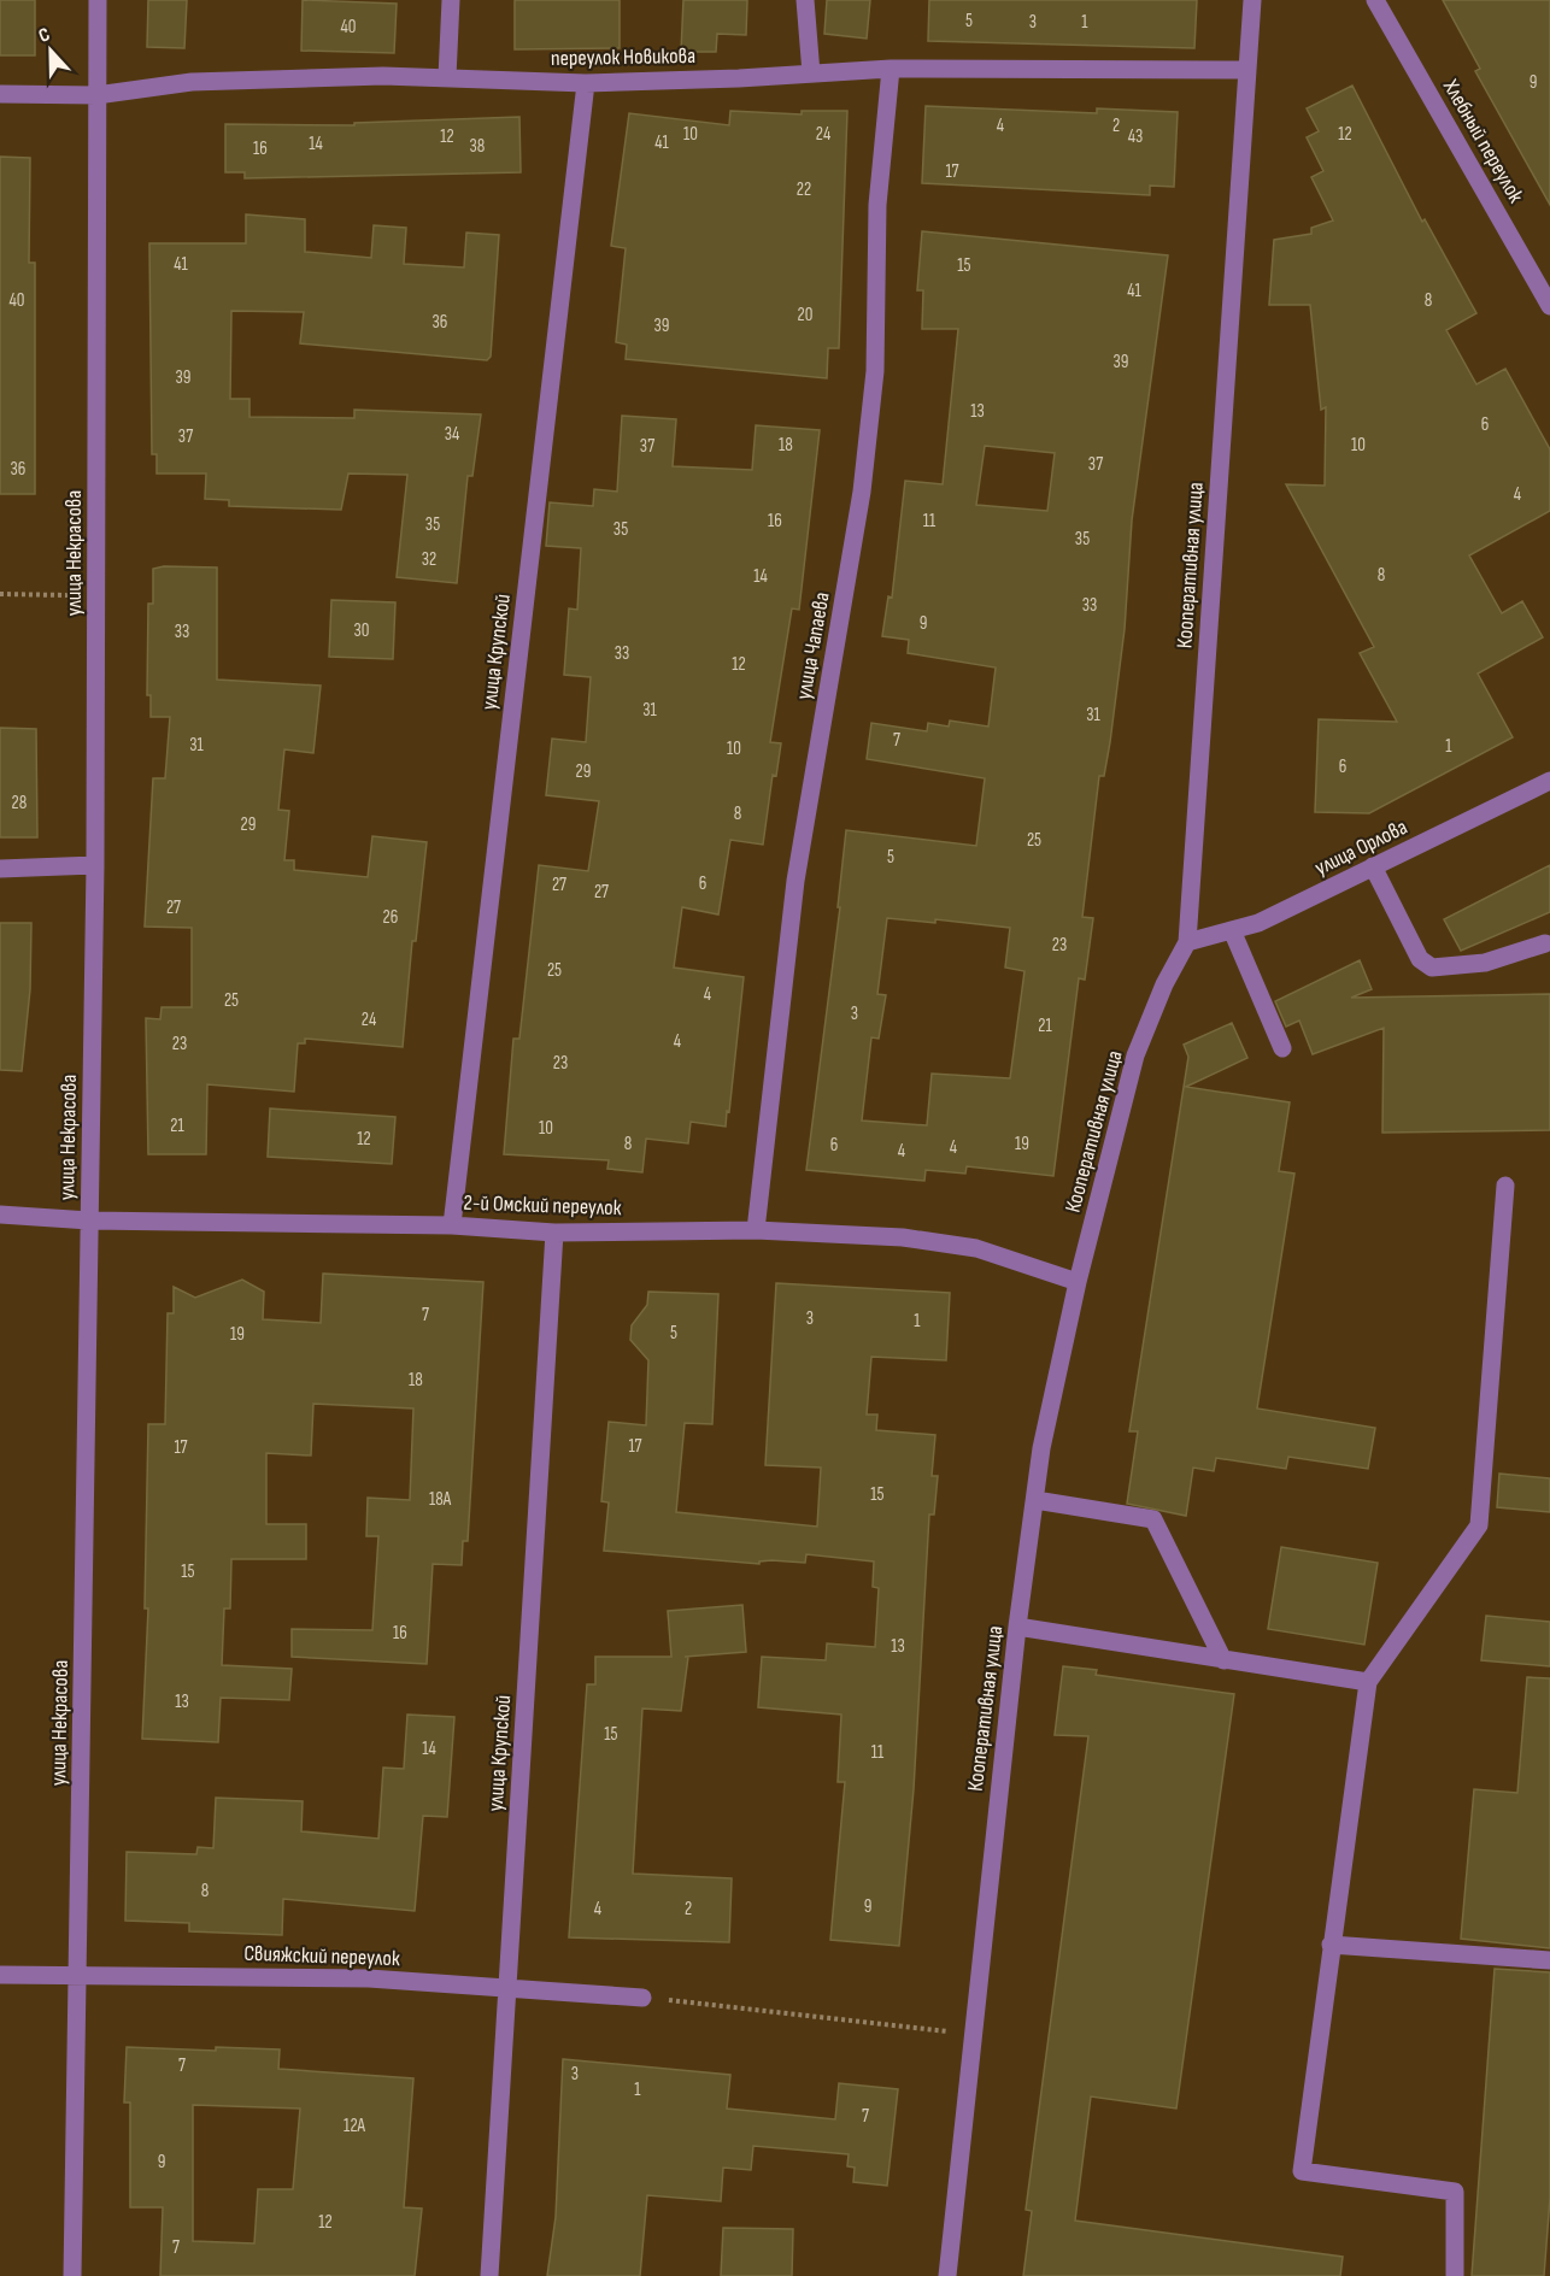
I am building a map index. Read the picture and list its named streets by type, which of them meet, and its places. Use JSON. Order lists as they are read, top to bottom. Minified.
{"streets":{"street":["переулок Новикова","Хлебный переулок","улица Некрасова","Кооперативная улица","улица Чапаева","улица Крупской","улица Орлова","2-й Омский переулок","Свияжский переулок"]},"crossings":[["переулок Новикова","улица Некрасова"],["переулок Новикова","Кооперативная улица"],["переулок Новикова","улица Чапаева"],["переулок Новикова","улица Крупской"],["улица Некрасова","2-й Омский переулок"],["улица Некрасова","Свияжский переулок"],["Кооперативная улица","улица Орлова"],["Кооперативная улица","2-й Омский переулок"],["улица Чапаева","2-й Омский переулок"],["улица Крупской","2-й Омский переулок"],["улица Крупской","Свияжский переулок"]],"house_numbers":["5","3","1","40","9","4","2","10","24","12","12","43","41","14","38","16","17","22","41","15","41","40","8","20","36","39","39","39","13","6","34","37","18","10","37","37","36","4","16","11","35","35","35","32","8","14","33","9","30","33","33","12","31","31","7","31","1","10","6","29","28","8","29","25","5","6","27","27","27","26","23","25","4","25","3","24","21","4","23","23","21","10","12","8","19","6","4","4","7","3","1","5","19","18","17","17","15","18А","15","16","13","13","15","14","11","8","9","4","2","7","3","1","7","12А","9","12","7"],"north":"top"}
